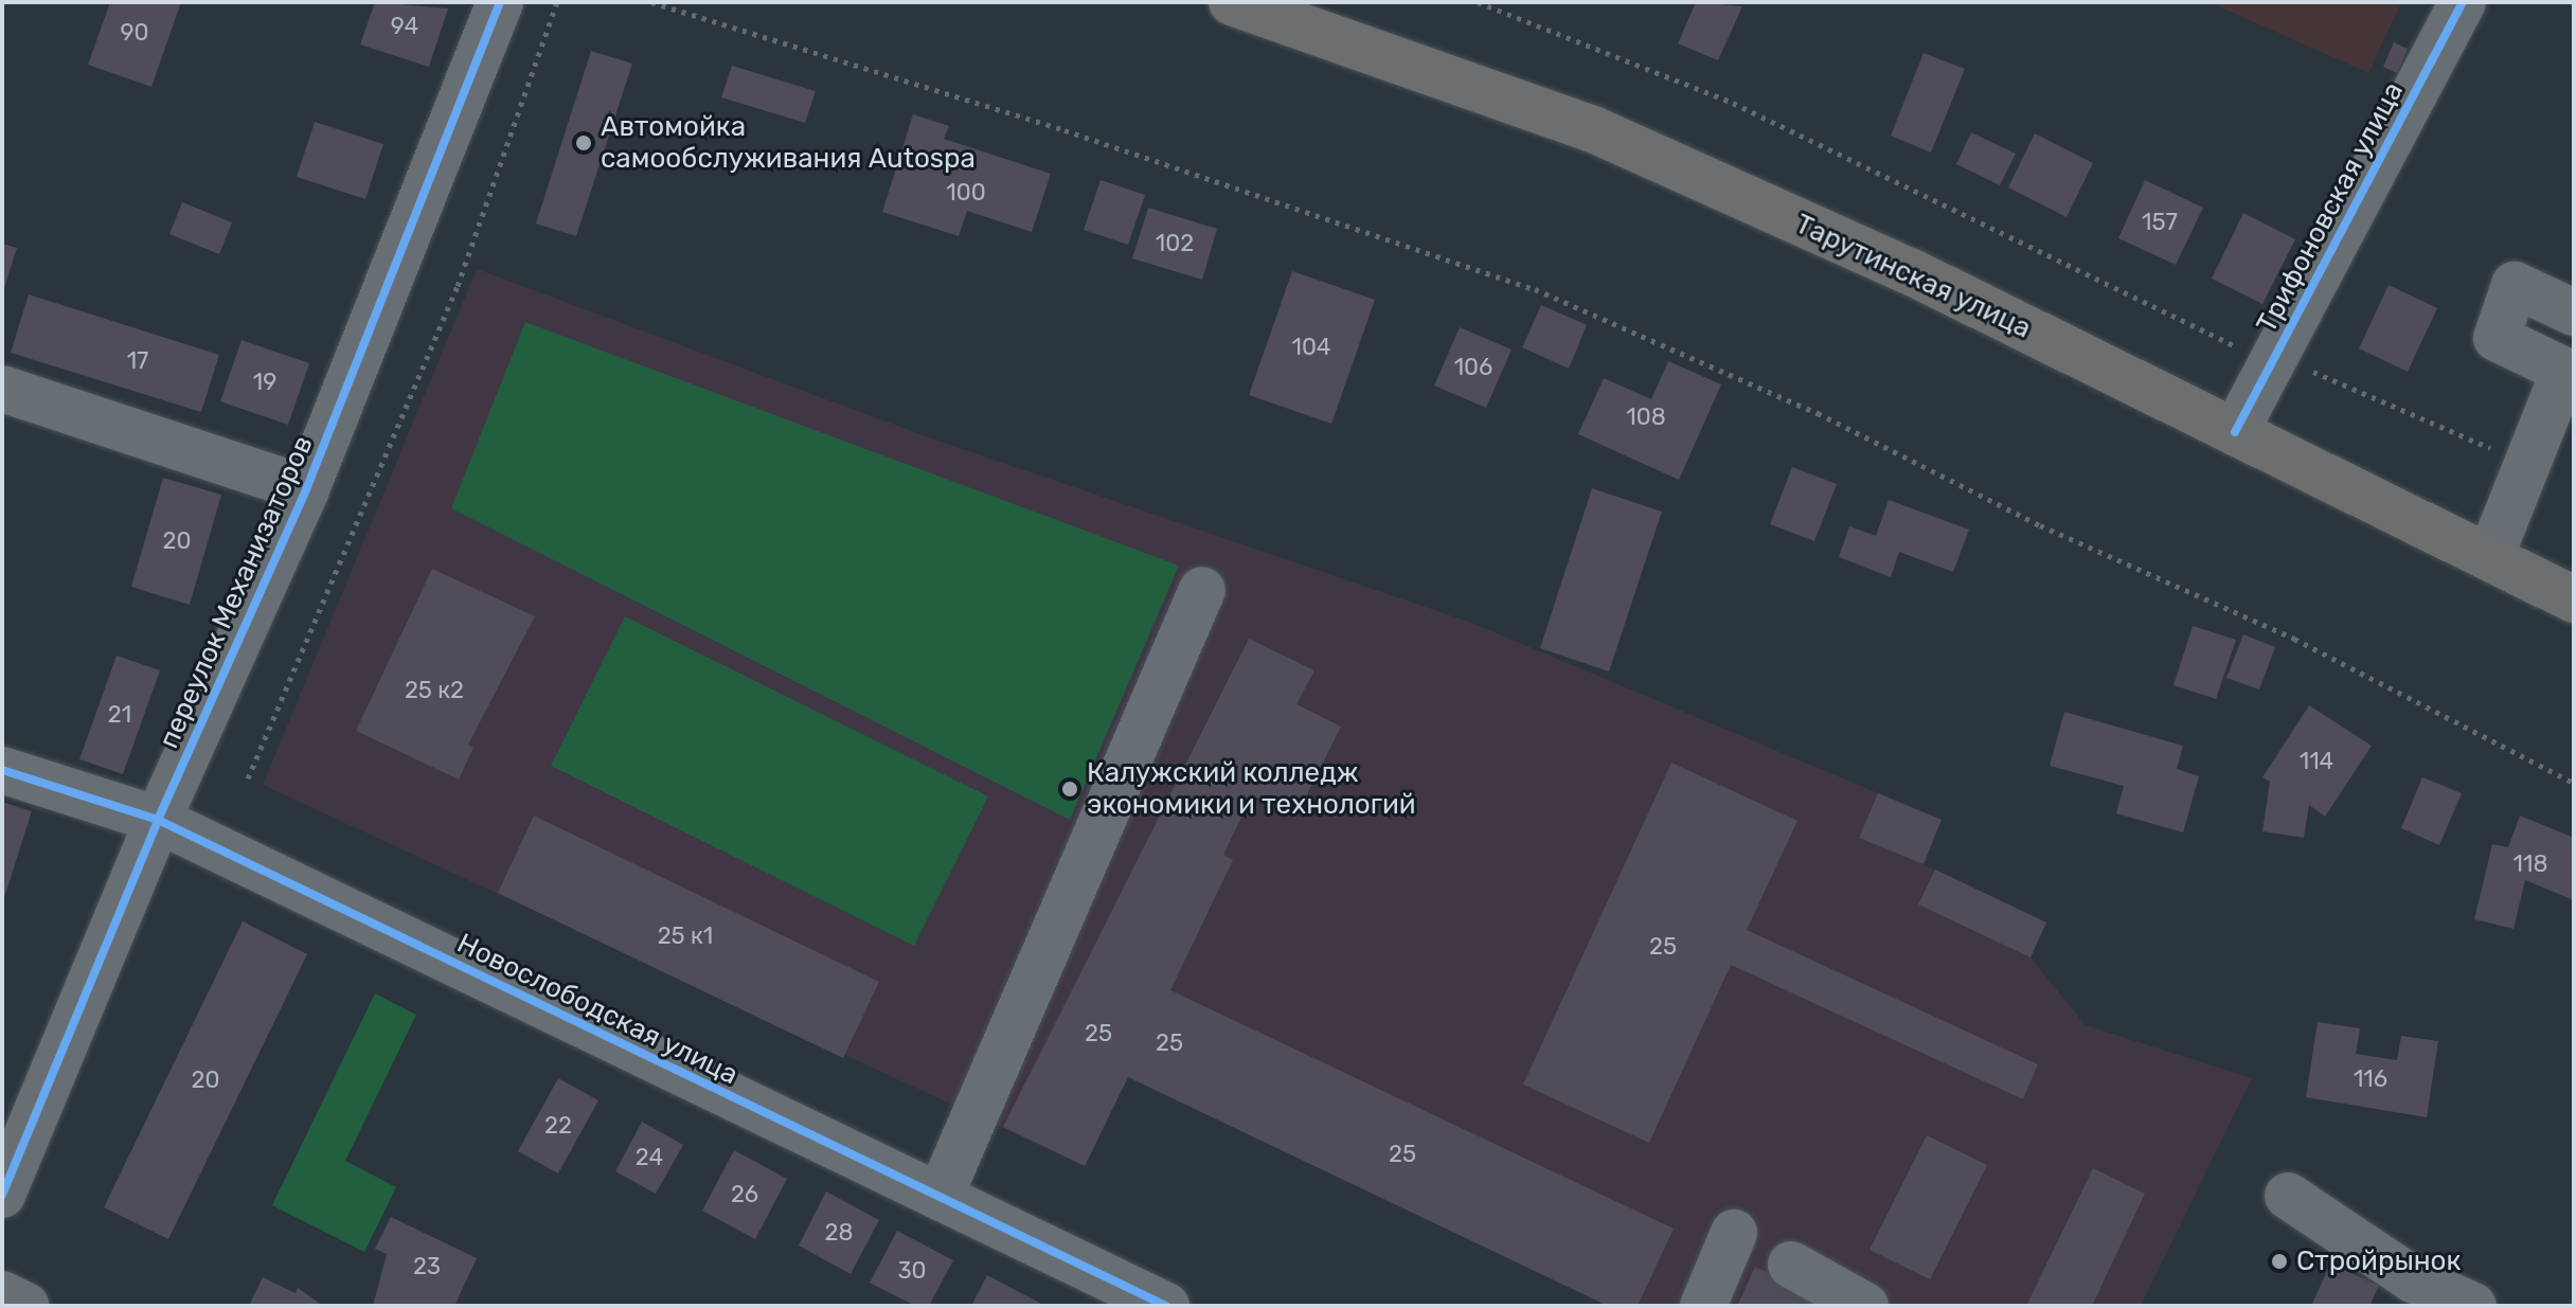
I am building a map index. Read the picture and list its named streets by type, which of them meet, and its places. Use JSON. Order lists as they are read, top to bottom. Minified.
{"streets":{"main road":["Тарутинская улица"],"street":["Трифоновская улица","переулок Механизаторов","Новослободская улица"]},"crossings":[["Трифоновская улица","Тарутинская улица"],["переулок Механизаторов","Новослободская улица"]],"places":["Автомойка самообслуживания Autospa","Калужский колледж экономики и технологий","Стройрынок"],"house_numbers":["94","90","100","157","102","104","17","106","19","108","20","25 к2","21","114","118","25 к1","25","25","25","116","20","22","25","24","26","28","23","30"]}
